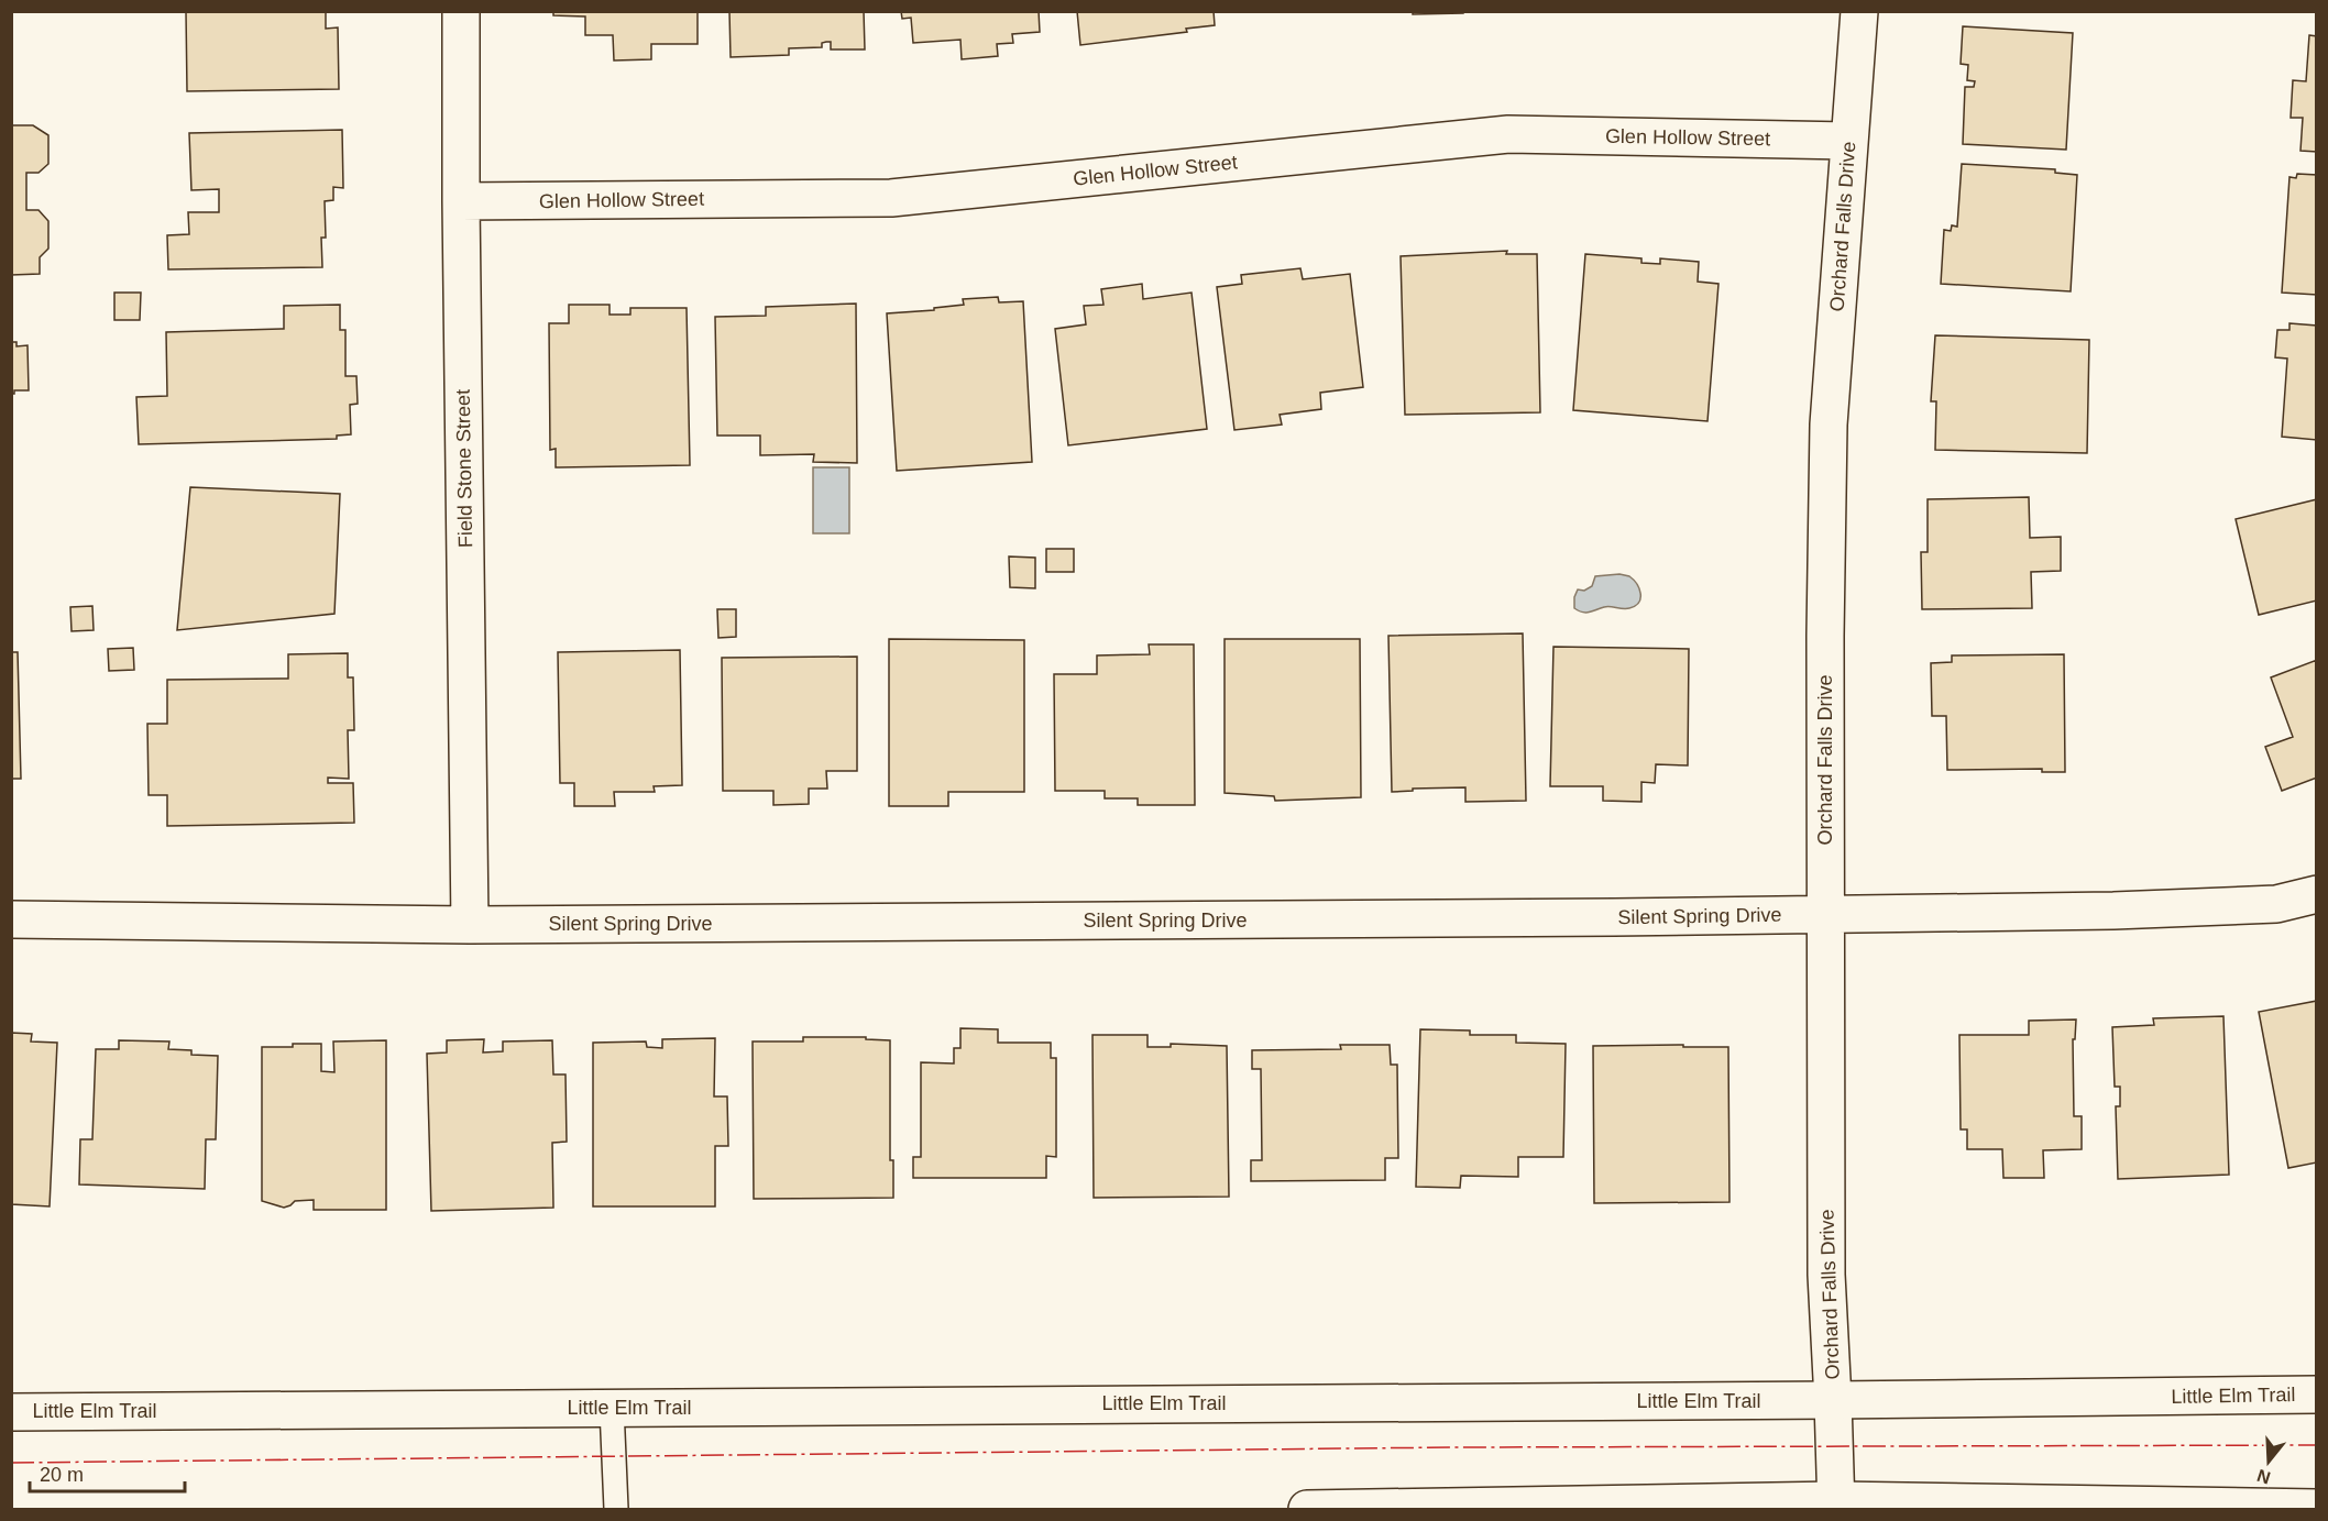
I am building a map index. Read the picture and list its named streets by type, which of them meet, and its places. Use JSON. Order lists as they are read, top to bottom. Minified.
{"streets":{"street":["Glen Hollow Street","Orchard Falls Drive","Field Stone Street","Silent Spring Drive","Little Elm Trail"]},"crossings":[["Glen Hollow Street","Orchard Falls Drive"],["Glen Hollow Street","Field Stone Street"],["Orchard Falls Drive","Silent Spring Drive"],["Orchard Falls Drive","Little Elm Trail"],["Field Stone Street","Silent Spring Drive"]],"scale_bar":"20 m","north":"bottom"}
